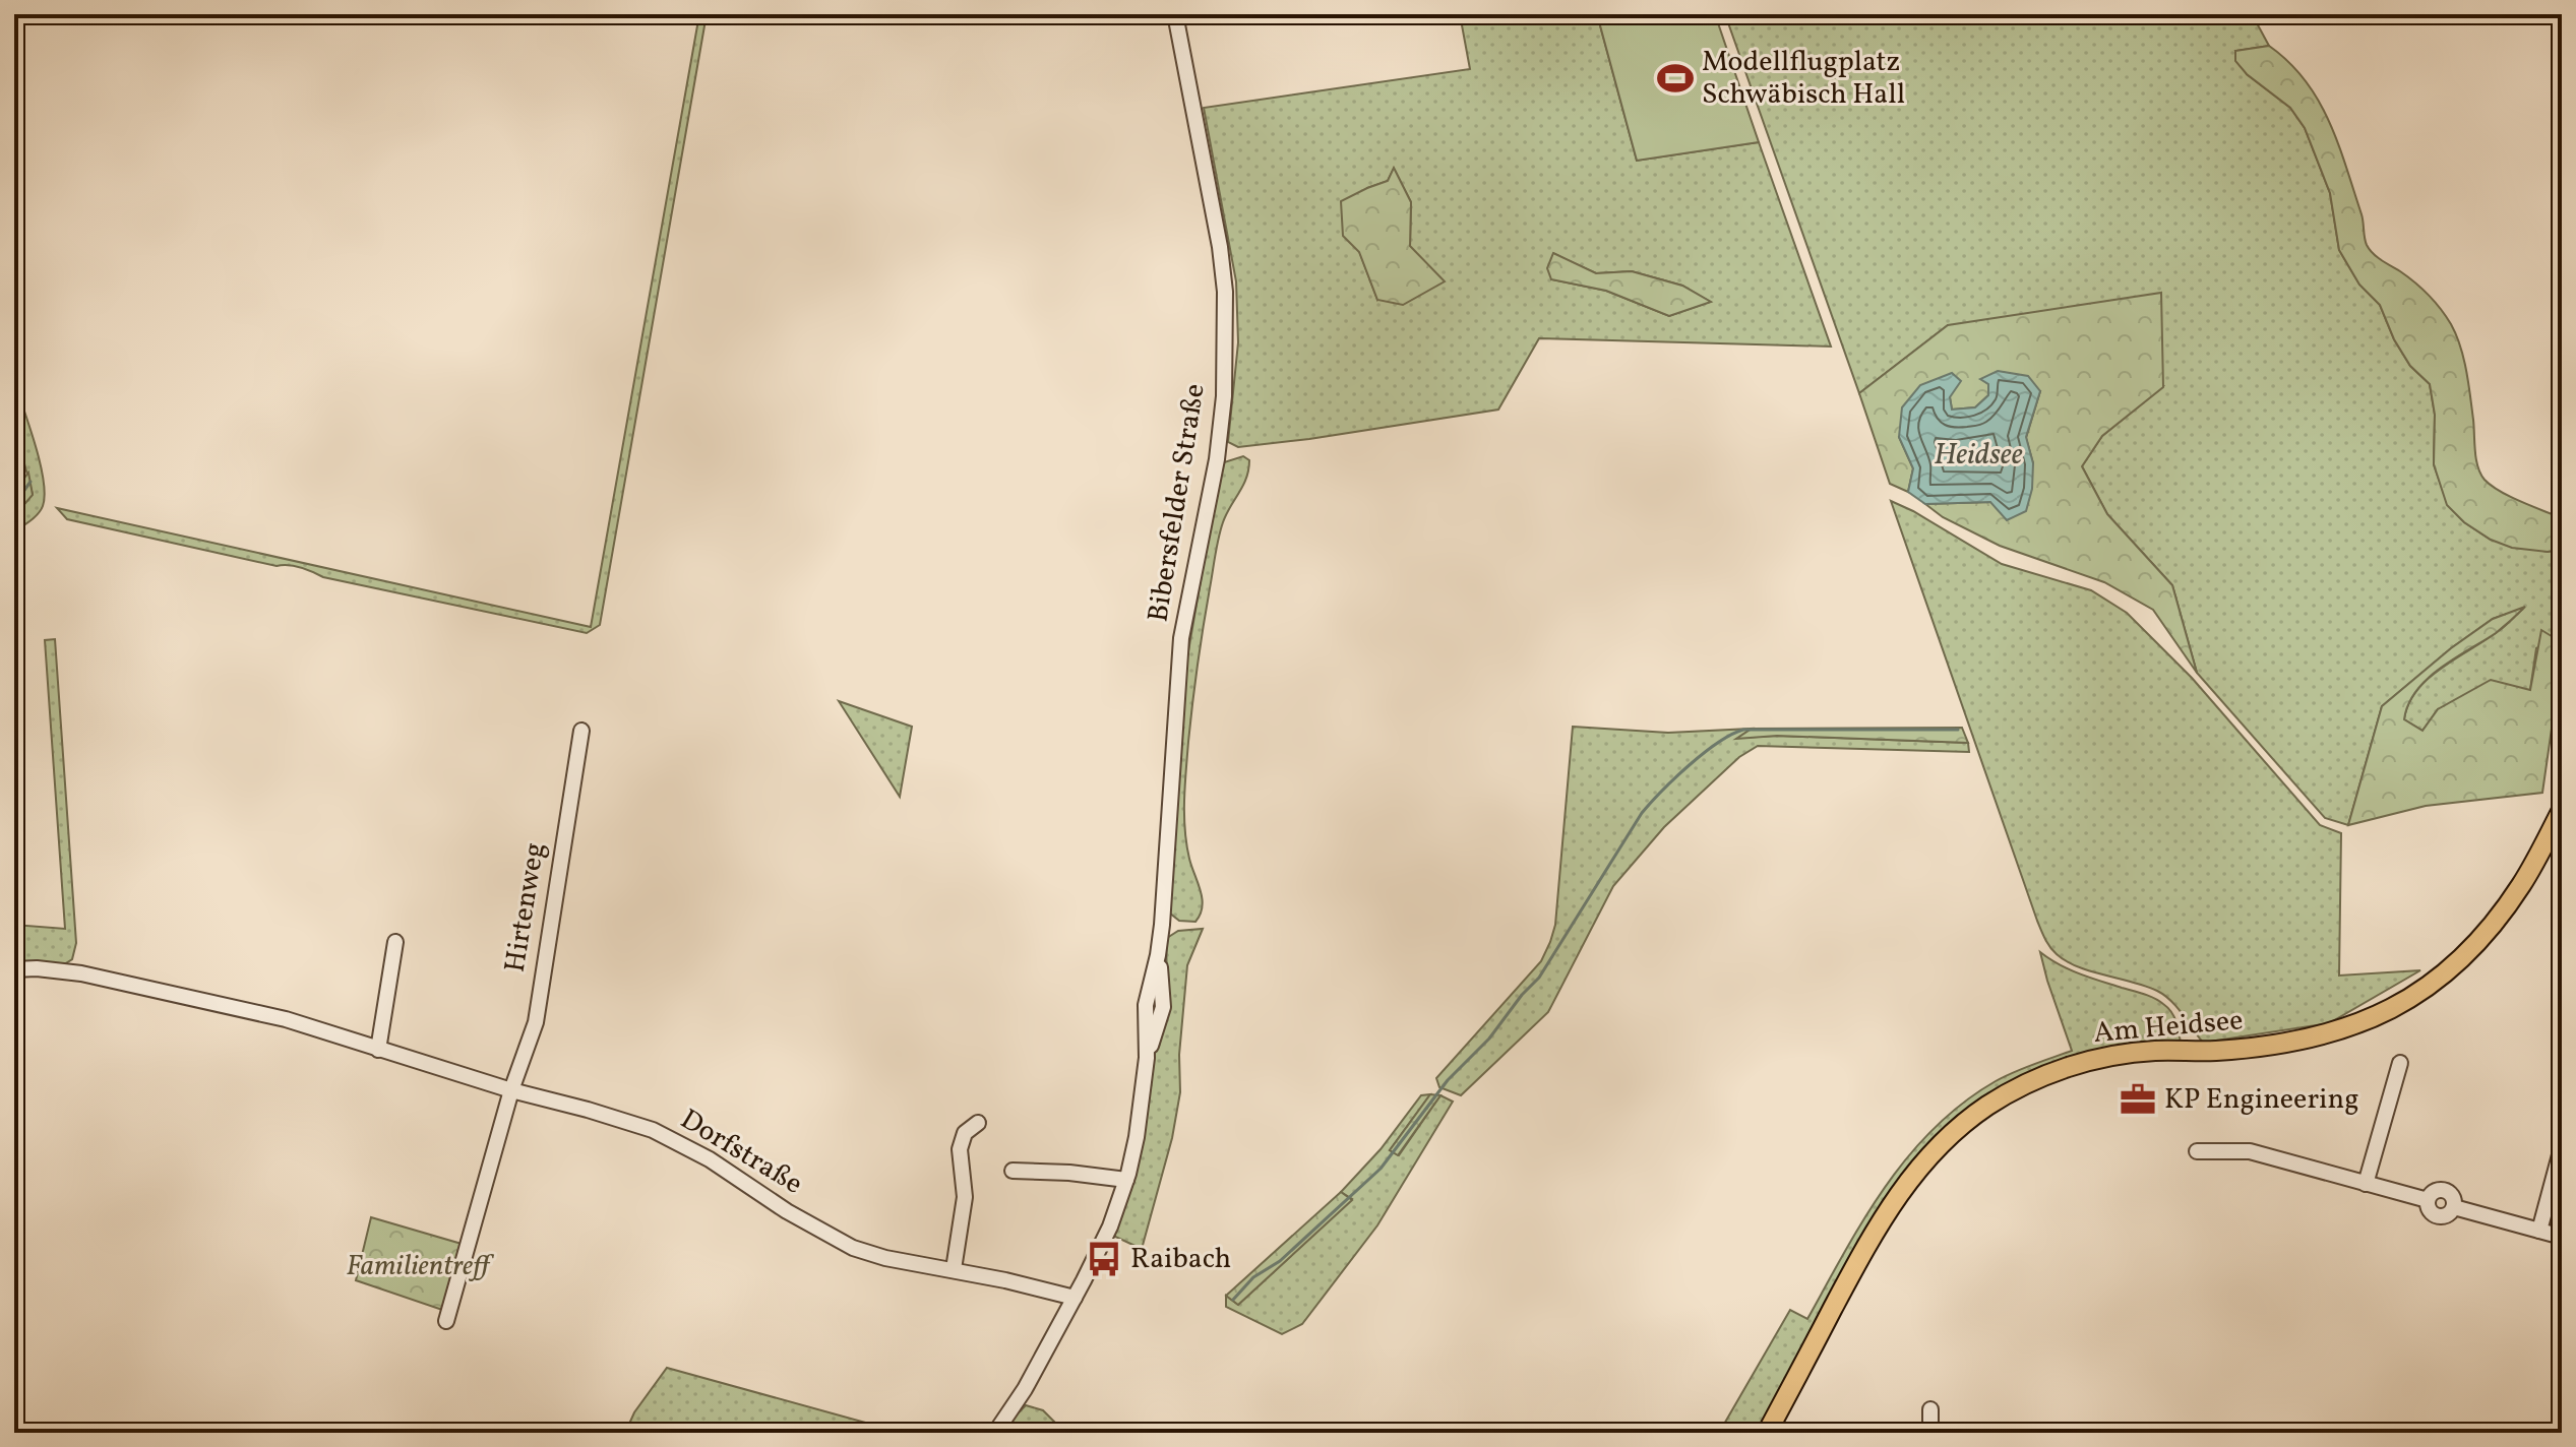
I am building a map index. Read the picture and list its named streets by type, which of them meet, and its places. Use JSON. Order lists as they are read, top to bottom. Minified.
{"streets":{"main road":["Am Heidsee"],"street":["Bibersfelder Straße","Hirtenweg","Dorfstraße"]},"crossings":[["Bibersfelder Straße","Dorfstraße"],["Hirtenweg","Dorfstraße"]],"water":["Heidsee"],"parks":["Familientreff"],"places":{"sports":["Modellflugplatz Schwäbisch Hall"],"office":["KP Engineering"],"bus stop":["Raibach"]}}
